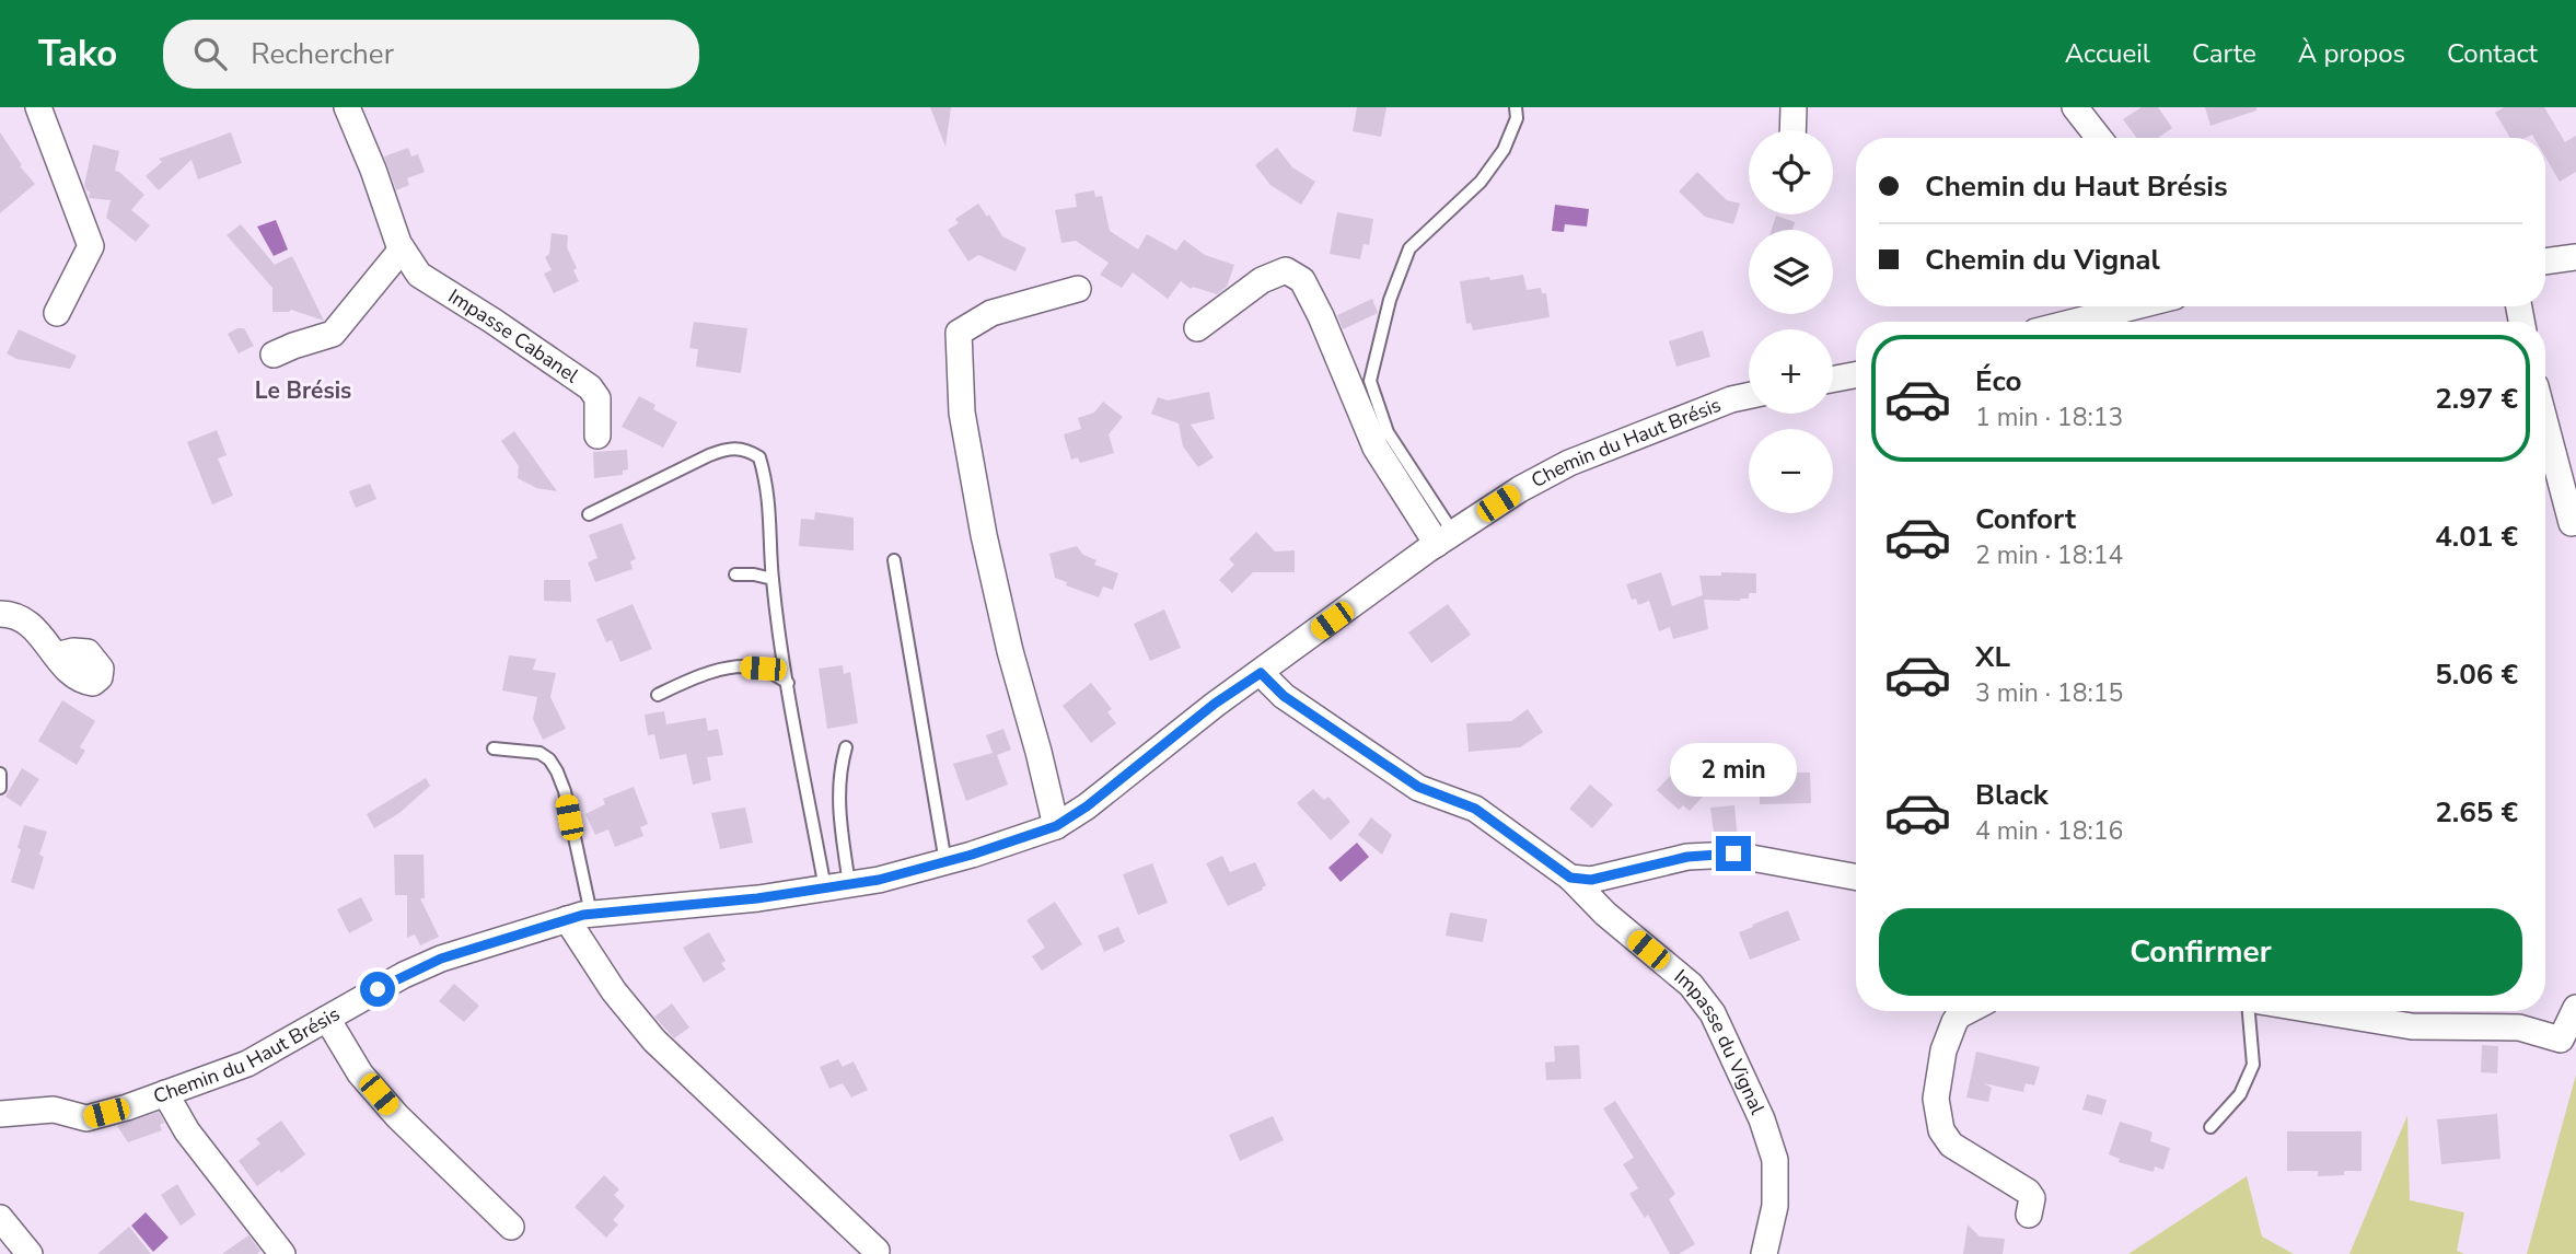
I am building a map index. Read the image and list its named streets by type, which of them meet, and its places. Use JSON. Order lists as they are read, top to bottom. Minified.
{"streets":{"street":["Impasse Cabanel","Chemin du Haut Brésis","Impasse du Vignal"]},"crossings":[["Chemin du Haut Brésis","Impasse du Vignal"]],"districts":["Le Brésis"],"page":{"header":"Tako","search":"Rechercher","nav":["Accueil","Carte","À propos","Contact"],"map_buttons":["+","−"],"banner":["Chemin du Haut Brésis","Chemin du Vignal"],"list":[{"name":"Éco","note":"1 min · 18:13","value":"2.97 €"},{"name":"Confort","note":"2 min · 18:14","value":"4.01 €"},{"name":"XL","note":"3 min · 18:15","value":"5.06 €"},{"name":"Black","note":"4 min · 18:16","value":"2.65 €"}],"bubble":"2 min","buttons":"Confirmer"}}
